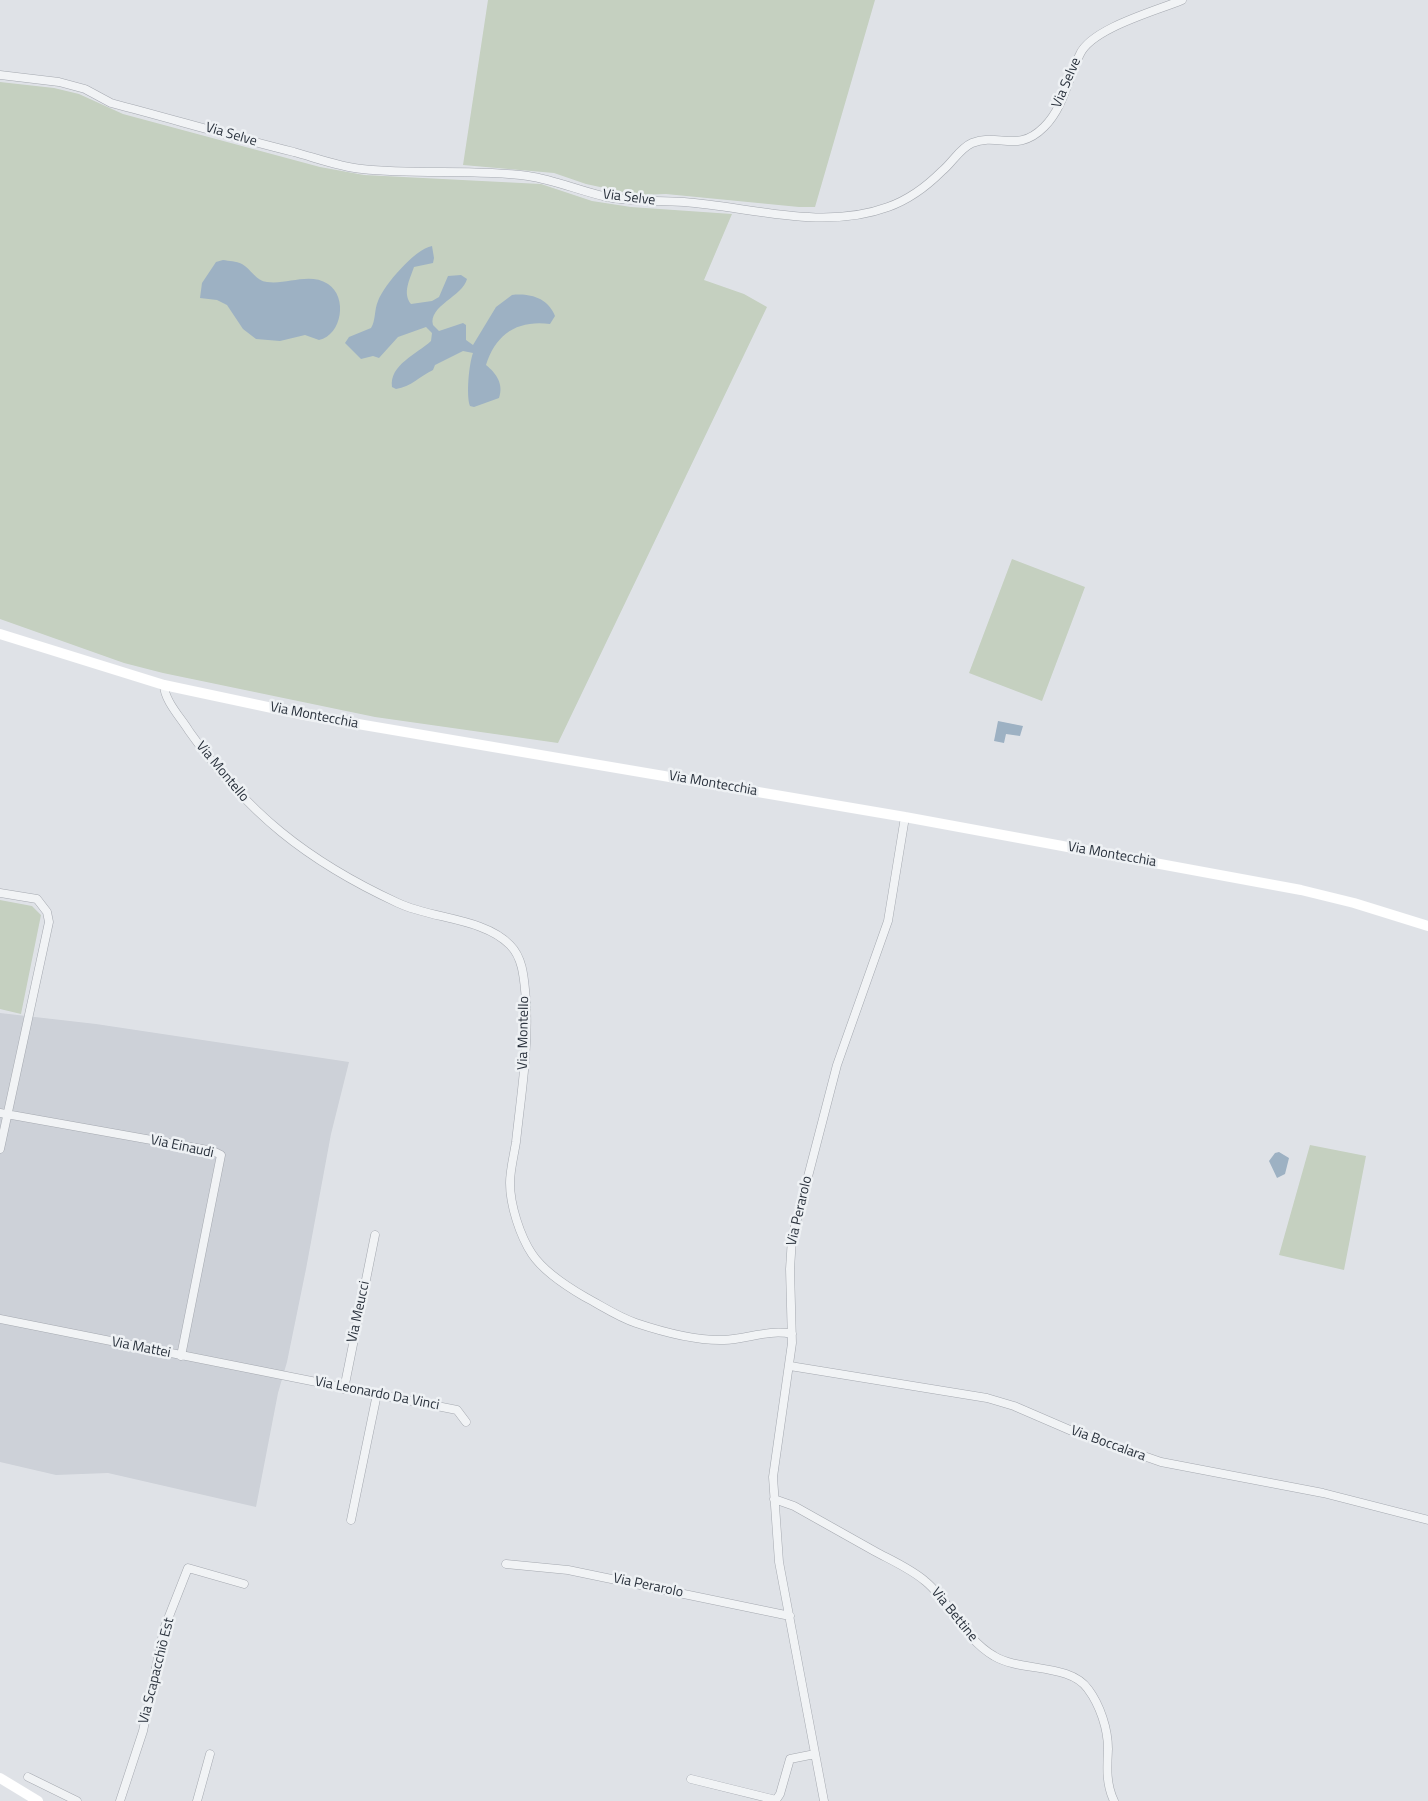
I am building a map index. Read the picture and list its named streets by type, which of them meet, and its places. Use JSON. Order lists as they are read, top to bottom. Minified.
{"streets":{"street":["Via Selve","Via Montecchia","Via Montello","Via Einaudi","Via Perarolo","Via Meucci","Via Mattei","Via Leonardo Da Vinci","Via Boccalara","Via Bettine","Via Scapacchiò Est"]},"crossings":[["Via Montecchia","Via Montello"],["Via Montecchia","Via Perarolo"],["Via Montello","Via Perarolo"],["Via Einaudi","Via Mattei"],["Via Perarolo","Via Boccalara"],["Via Perarolo","Via Bettine"],["Via Meucci","Via Leonardo Da Vinci"],["Via Mattei","Via Leonardo Da Vinci"]]}
